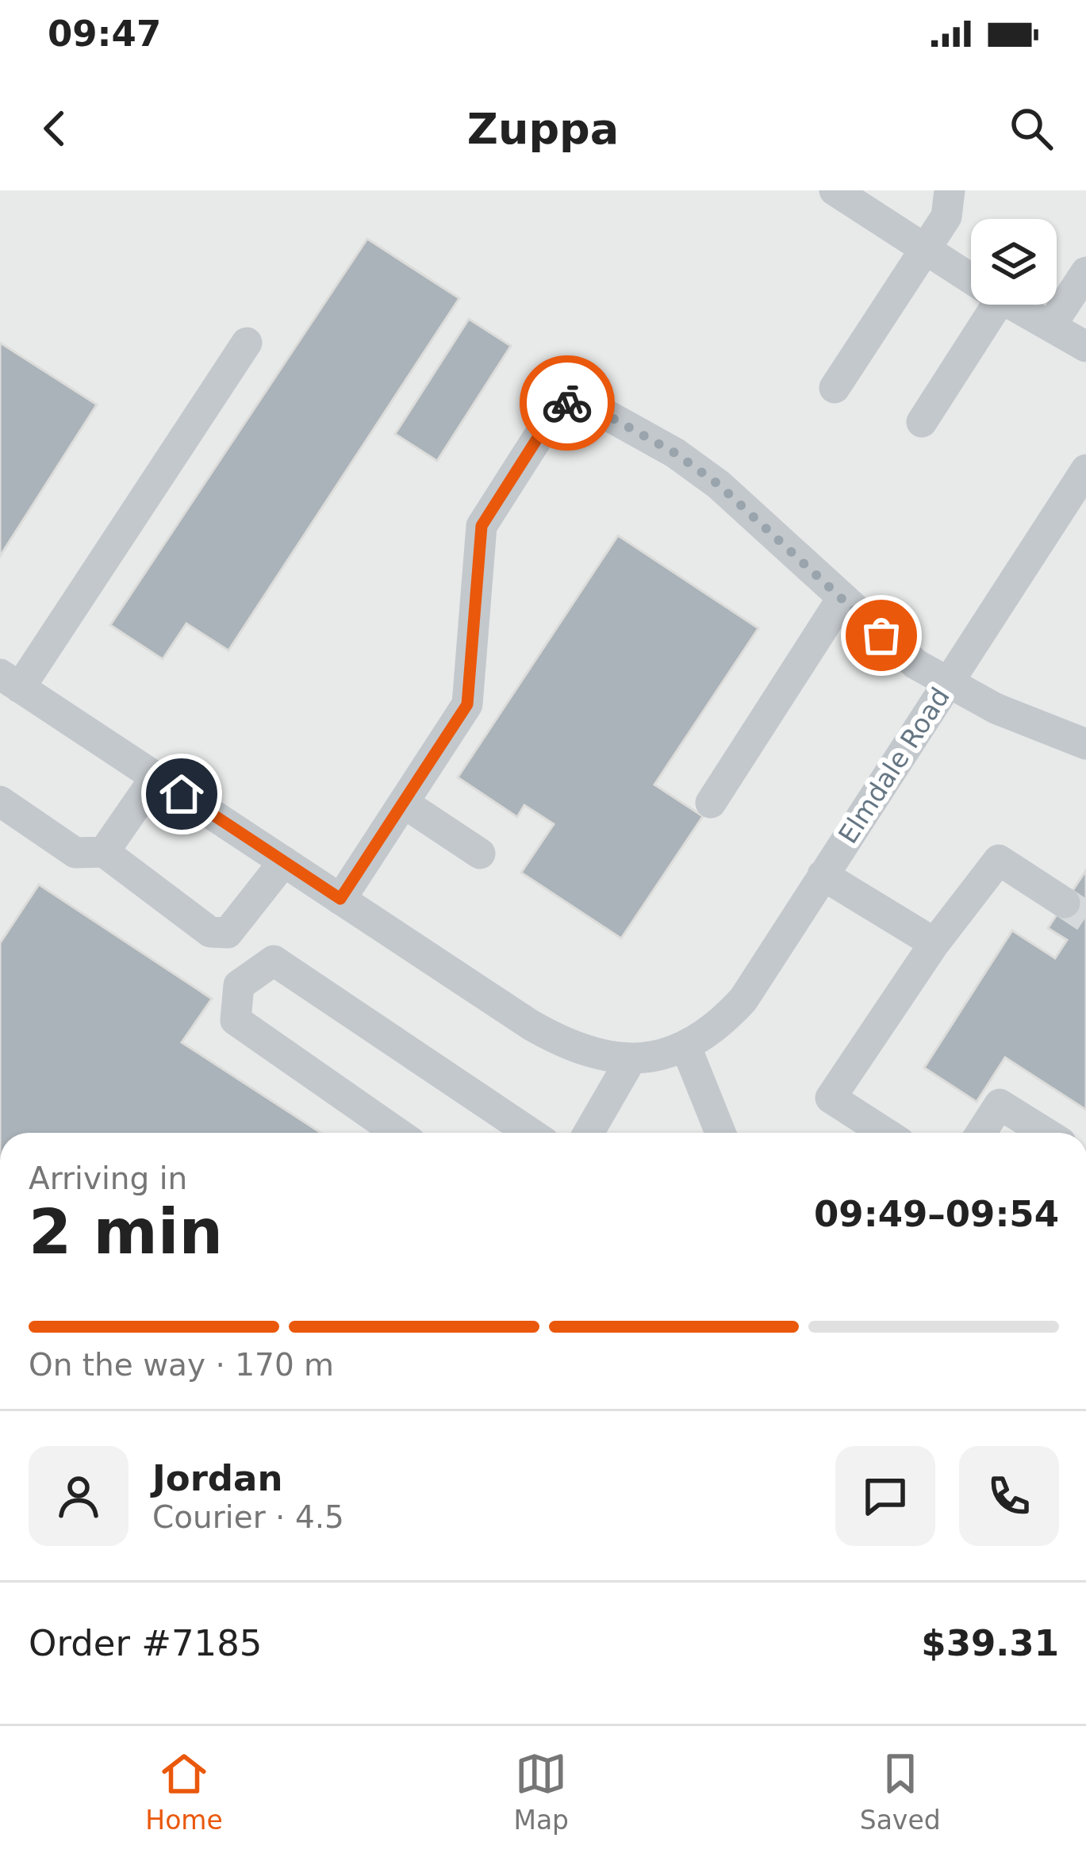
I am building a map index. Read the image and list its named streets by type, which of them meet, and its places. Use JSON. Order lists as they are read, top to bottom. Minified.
{"streets":{"street":["Elmdale Road"]},"page":{"status":"09:47","header":"Zuppa","heading":["2 min","Arriving in","09:49–09:54"],"panel":["Jordan","Courier · 4.5","Order #7185","$39.31"],"bar":"On the way · 170 m","tabs":["Home","Map","Saved"]}}
